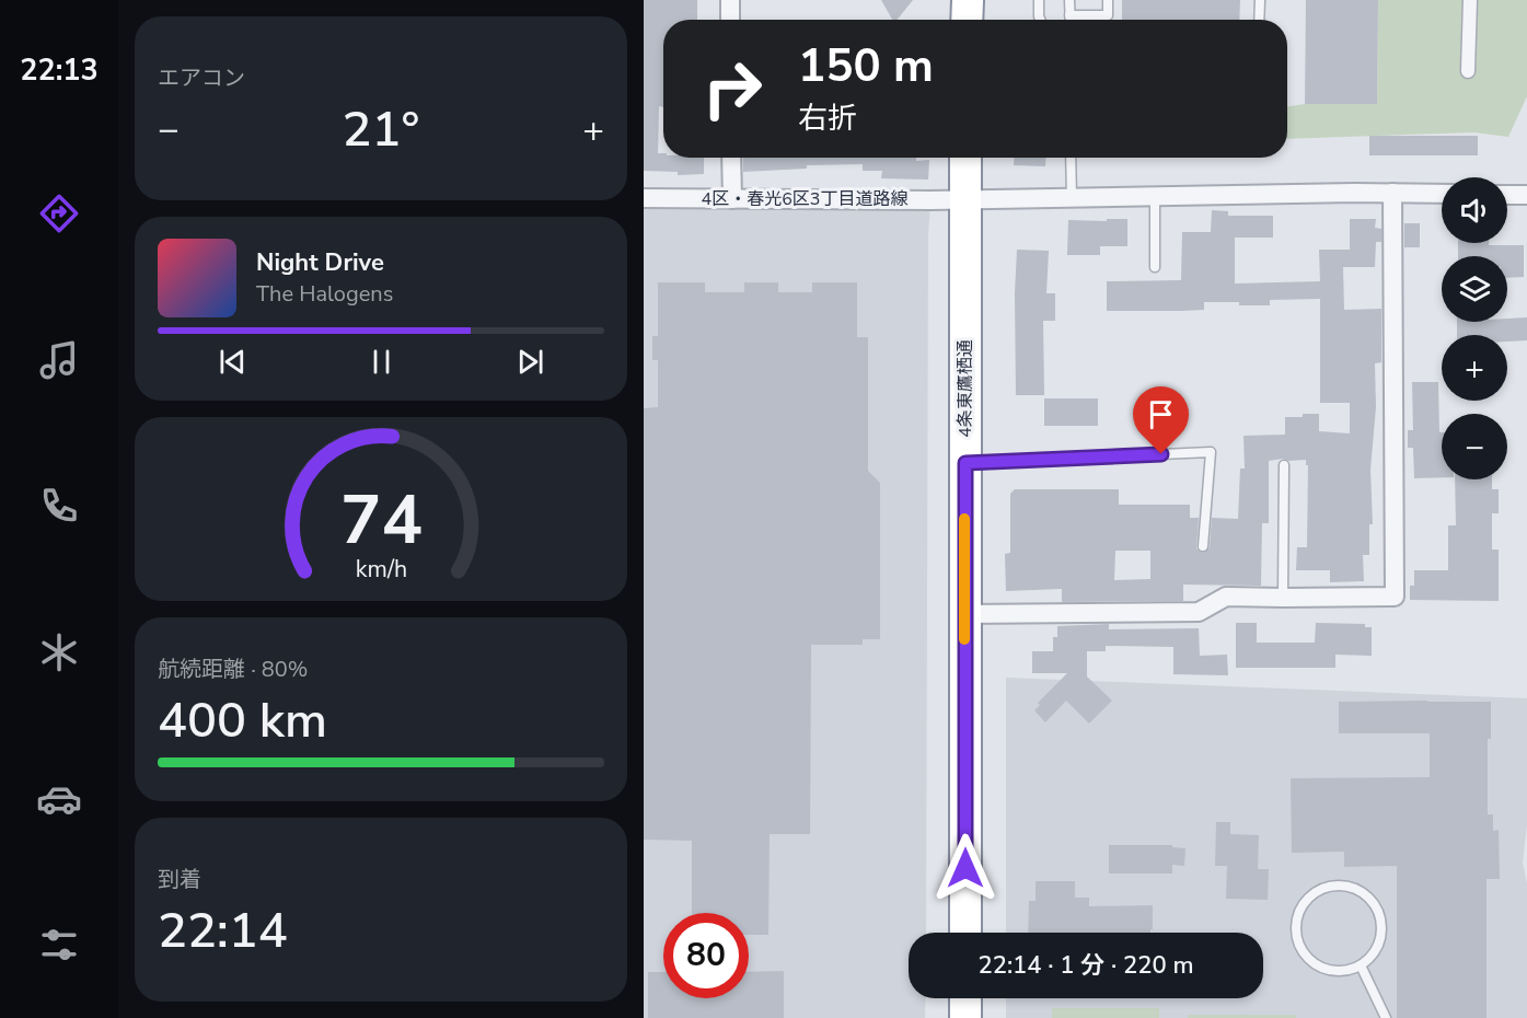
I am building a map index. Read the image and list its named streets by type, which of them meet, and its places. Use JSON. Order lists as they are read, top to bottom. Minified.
{"streets":{"highway":["4条東鷹栖通"],"street":["4区・春光6区3丁目道路線"]},"crossings":[["4区・春光6区3丁目道路線","4条東鷹栖通"]],"page":{"tabs":"22:13","tile":["エアコン",["航続距離 · 80%","400 km"],["到着","22:14"]],"turn":["150 m","右折"],"heat":["−","21°","+"],"map_buttons":["+","−"],"song":["Night Drive","The Halogens"],"limit":"80","trip":"22:14 · 1 分 · 220 m","gauge":["74","km/h"]}}
